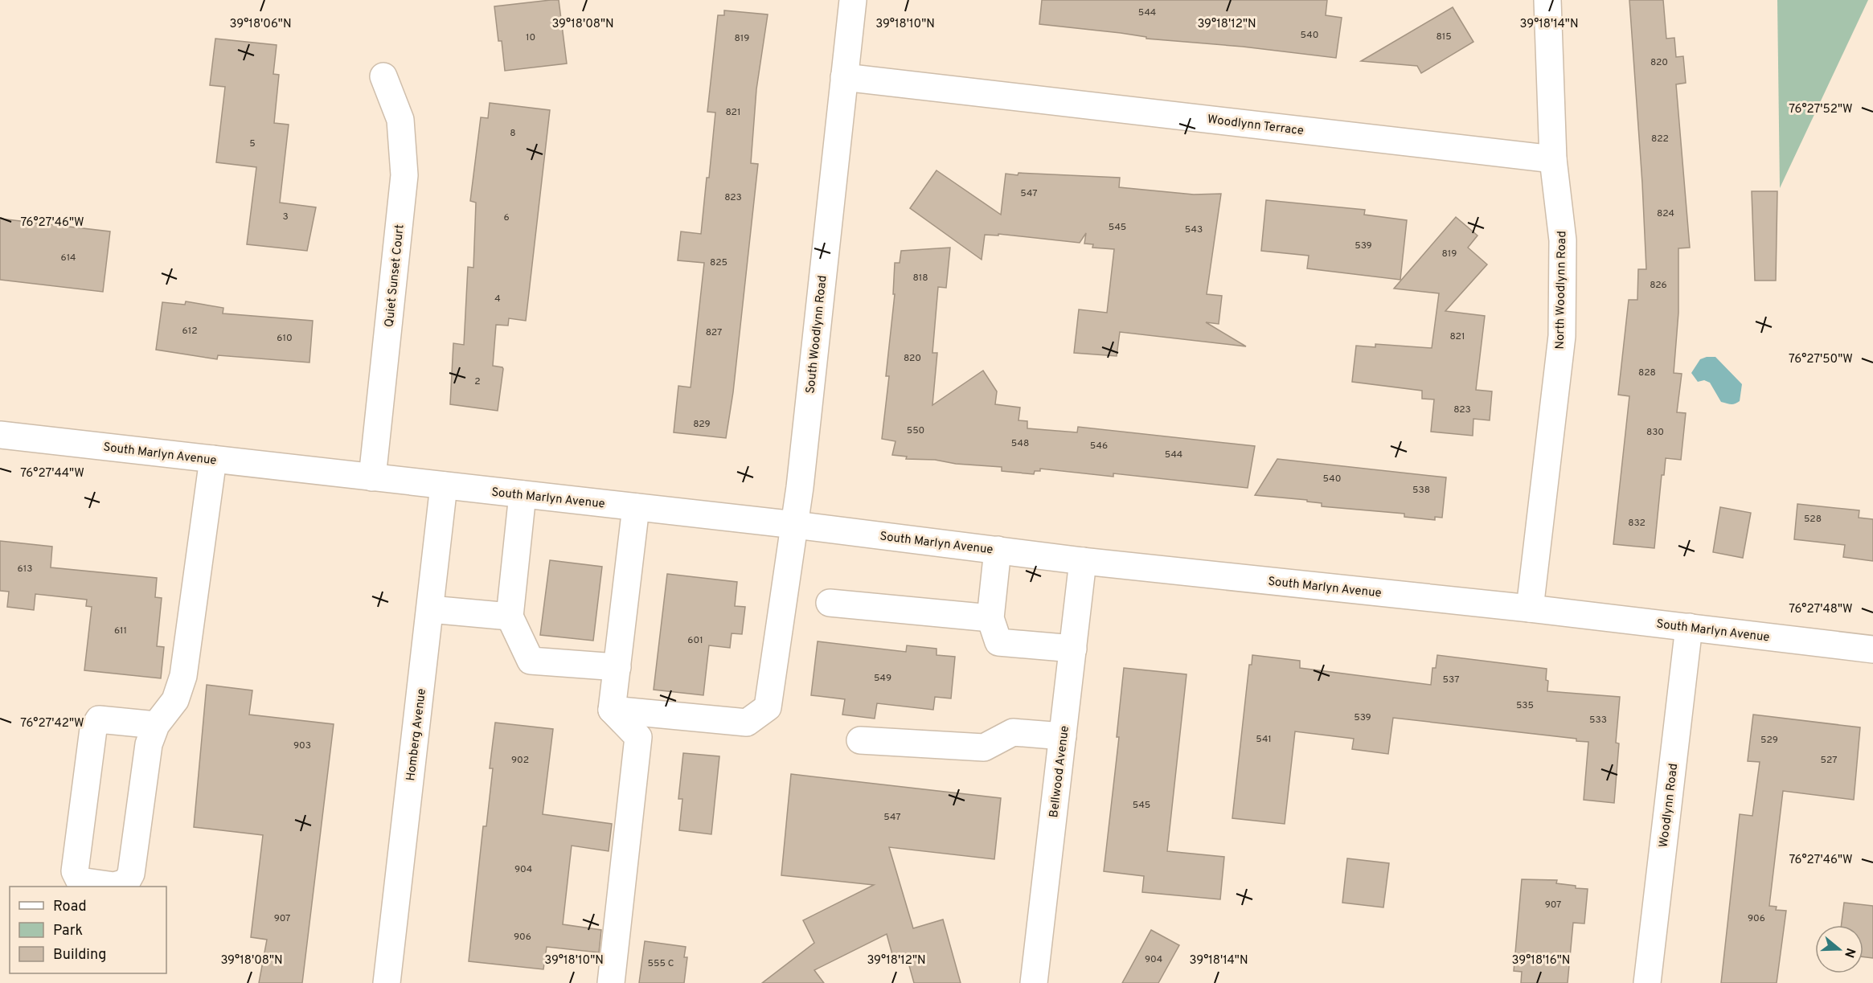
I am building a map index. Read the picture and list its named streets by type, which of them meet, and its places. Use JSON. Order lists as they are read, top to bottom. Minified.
{"streets":{"street":["Woodlynn Terrace","Quiet Sunset Court","North Woodlynn Road","South Woodlynn Road","South Marlyn Avenue","Homberg Avenue","Bellwood Avenue","Woodlynn Road"]},"crossings":[["Woodlynn Terrace","North Woodlynn Road"],["Woodlynn Terrace","South Woodlynn Road"],["Quiet Sunset Court","South Marlyn Avenue"],["North Woodlynn Road","South Marlyn Avenue"],["South Woodlynn Road","South Marlyn Avenue"],["South Marlyn Avenue","Homberg Avenue"],["South Marlyn Avenue","Bellwood Avenue"],["South Marlyn Avenue","Woodlynn Road"]],"house_numbers":["544","540","815","10","819","820","821","8","822","5","547","823","824","3","6","545","543","539","819","614","825","818","826","4","612","827","821","610","820","828","2","823","829","550","830","548","546","544","540","538","528","832","613","611","601","549","537","535","539","533","541","529","903","902","527","545","547","904","907","907","906","906","904","555 C"],"legend":["Road","Park","Building"],"north":"right","coordinates":["39°18'10\"N","39°18'12\"N","39°18'14\"N","39°18'06\"N","39°18'08\"N","76°27'52\"W","76°27'46\"W","76°27'50\"W","76°27'44\"W","76°27'48\"W","76°27'42\"W","39°18'16\"N"]}
